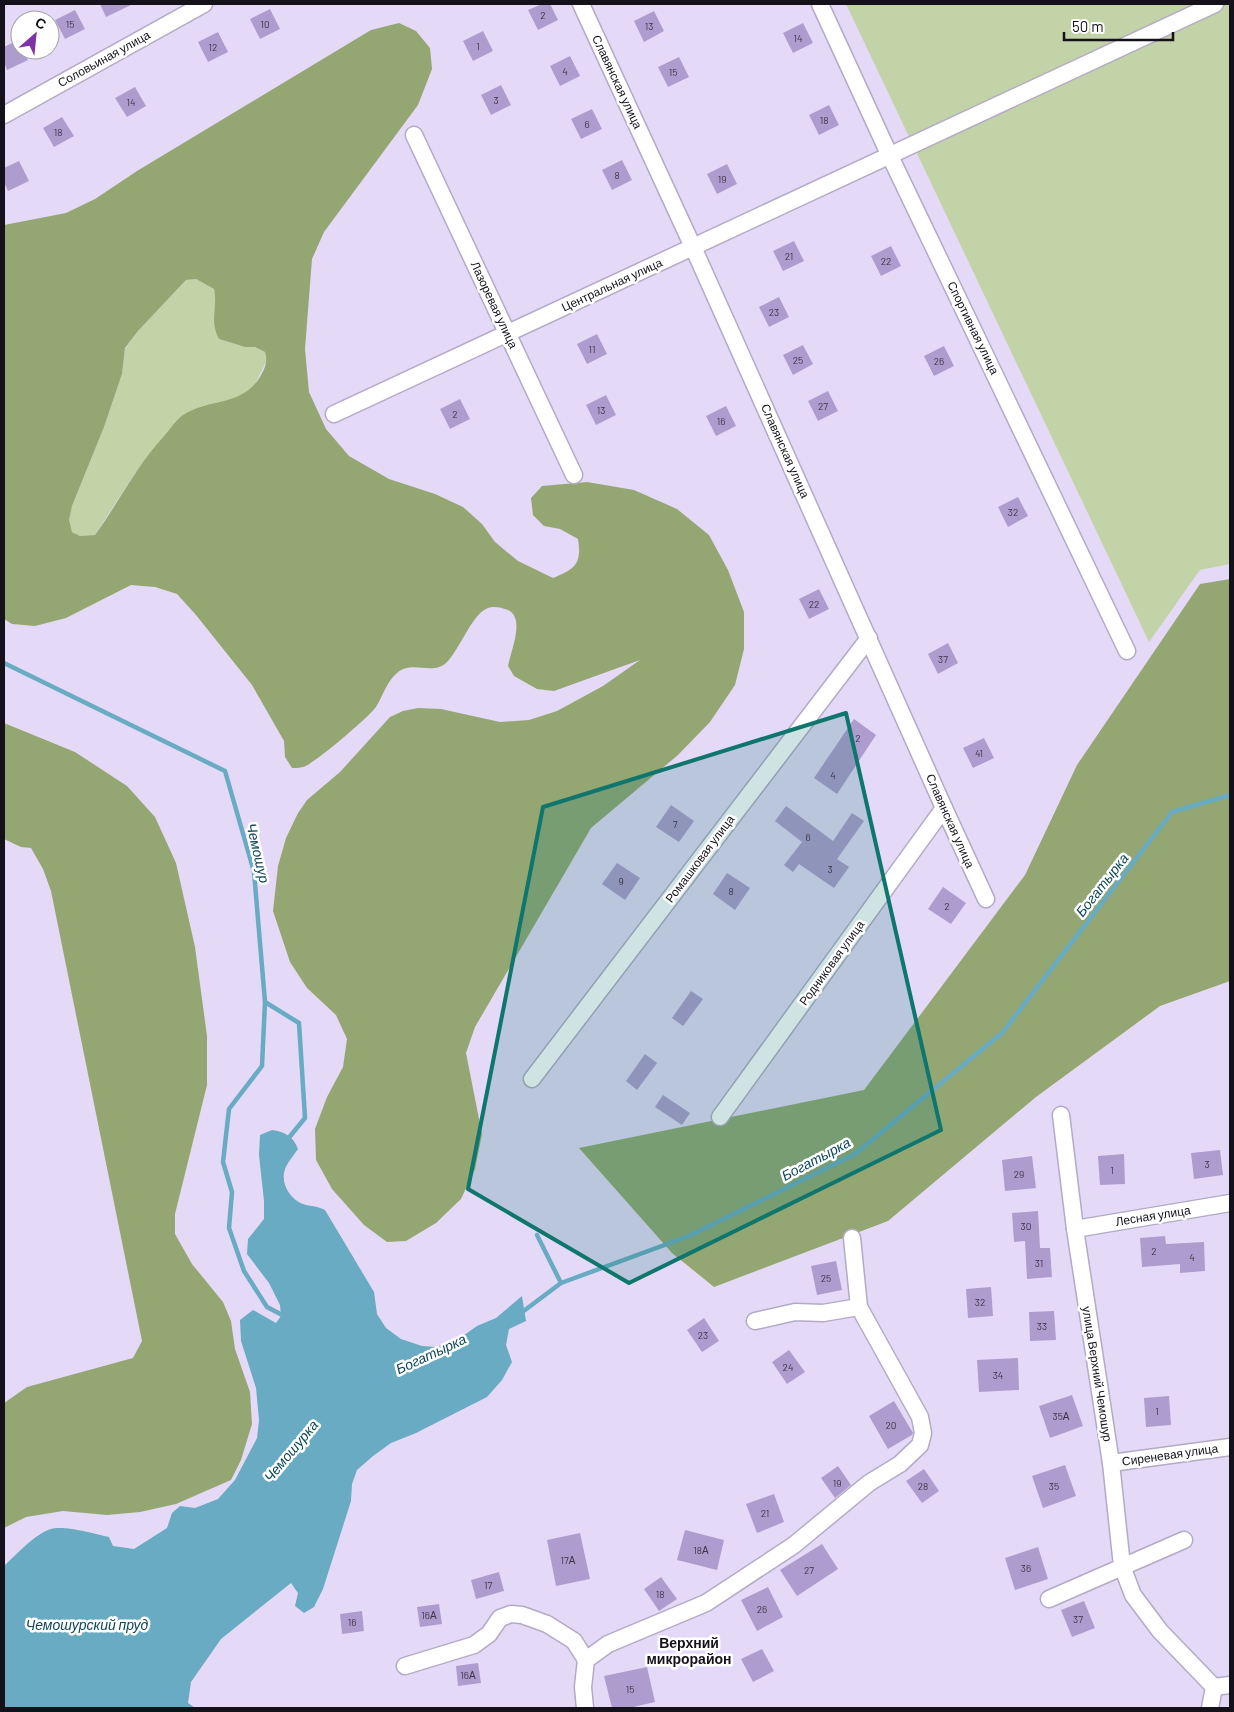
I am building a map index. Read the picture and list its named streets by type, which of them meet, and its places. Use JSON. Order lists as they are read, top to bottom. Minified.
{"streets":{"street":["Соловьиная улица","Славянская улица","Центральная улица","Лазоревая улица","Спортивная улица","Ромашковая улица","Родниковая улица","Лесная улица","улица Верхний Чемошур","Сиреневая улица"]},"crossings":[["Славянская улица","Центральная улица"],["Славянская улица","Ромашковая улица"],["Славянская улица","Родниковая улица"],["Центральная улица","Лазоревая улица"],["Центральная улица","Спортивная улица"],["Лесная улица","улица Верхний Чемошур"],["улица Верхний Чемошур","Сиреневая улица"]],"districts":["Верхний микрорайон"],"water":["Чемошур","Богатырка","Чемошурка","Чемошурский пруд"],"house_numbers":["2","15","10","13","14","1","12","4","15","3","14","18","6","18","8","19","21","22","23","11","25","26","27","13","2","16","32","22","37","2","41","4","7","6","3","9","8","2","3","1","29","30","2","4","31","25","32","33","23","24","34","1","35А","20","19","28","35","21","18А","17А","36","27","17","18","26","16А","37","16","16А","15"],"scale_bar":"50 m","north":"top right"}
